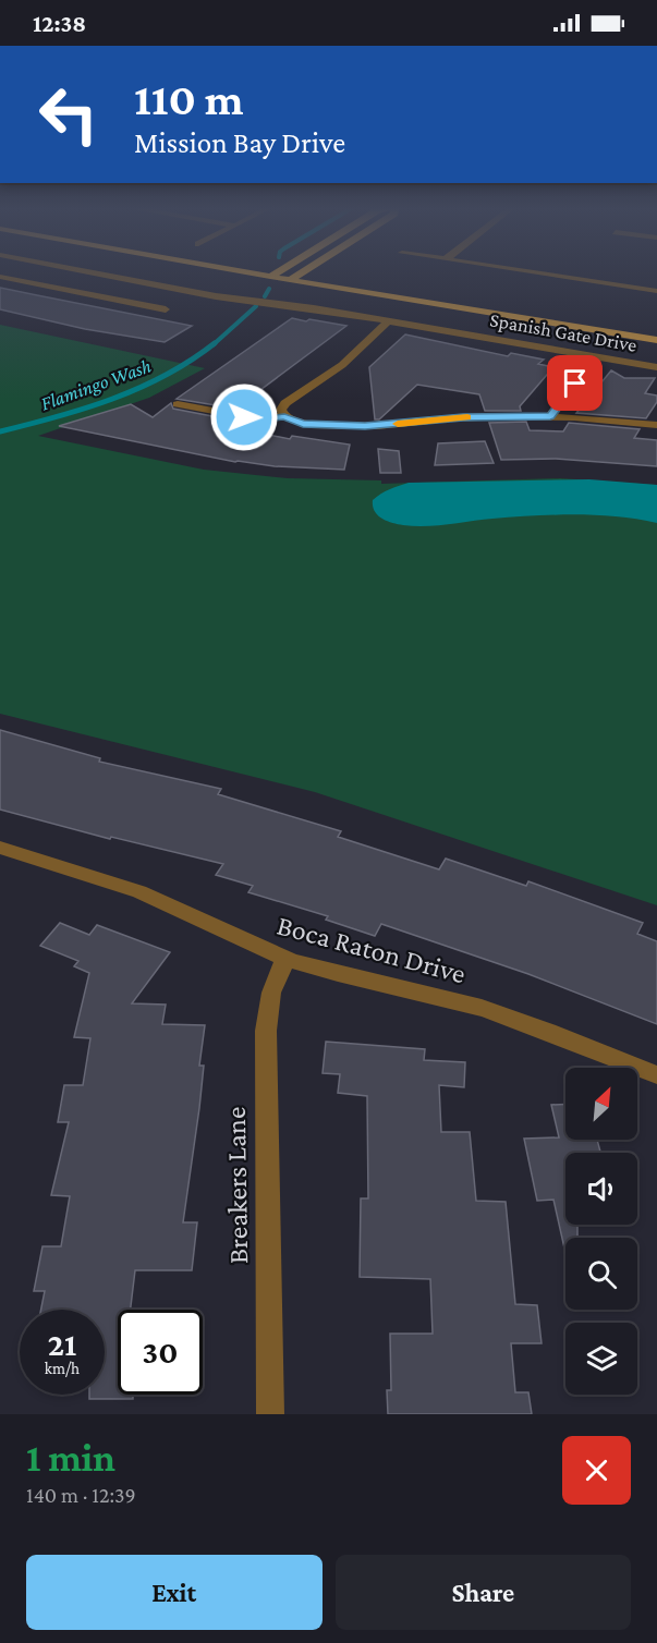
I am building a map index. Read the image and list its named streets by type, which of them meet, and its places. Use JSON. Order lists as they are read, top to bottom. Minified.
{"streets":{"street":["Spanish Gate Drive","Boca Raton Drive","Breakers Lane"]},"crossings":[["Boca Raton Drive","Breakers Lane"]],"water":["Flamingo Wash"],"north":"top right","page":{"status":"12:38","turn":["110 m","Mission Bay Drive"],"speed":"21 km/h","limit":"30","heading":["1 min","140 m · 12:39"],"buttons":["Exit","Share"]}}
